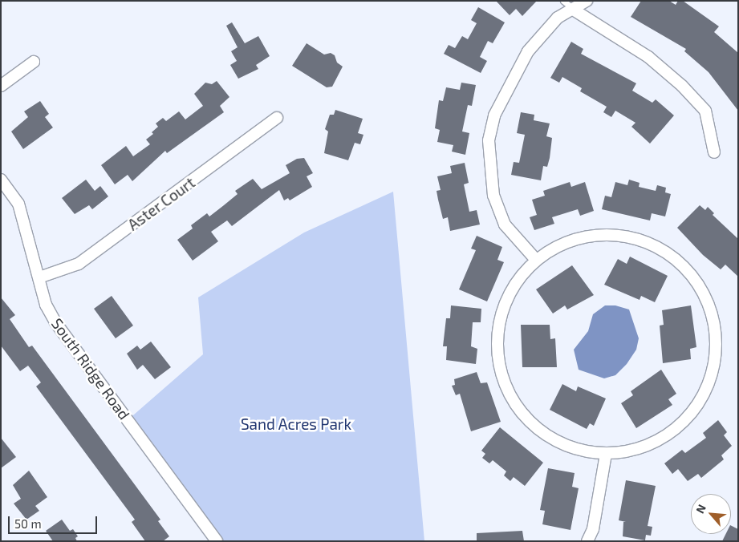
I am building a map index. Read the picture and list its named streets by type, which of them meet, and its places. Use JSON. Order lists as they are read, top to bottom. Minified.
{"streets":{"street":["Aster Court","South Ridge Road"]},"crossings":[["Aster Court","South Ridge Road"]],"parks":["Sand Acres Park"],"scale_bar":"50 m","north":"top left"}
